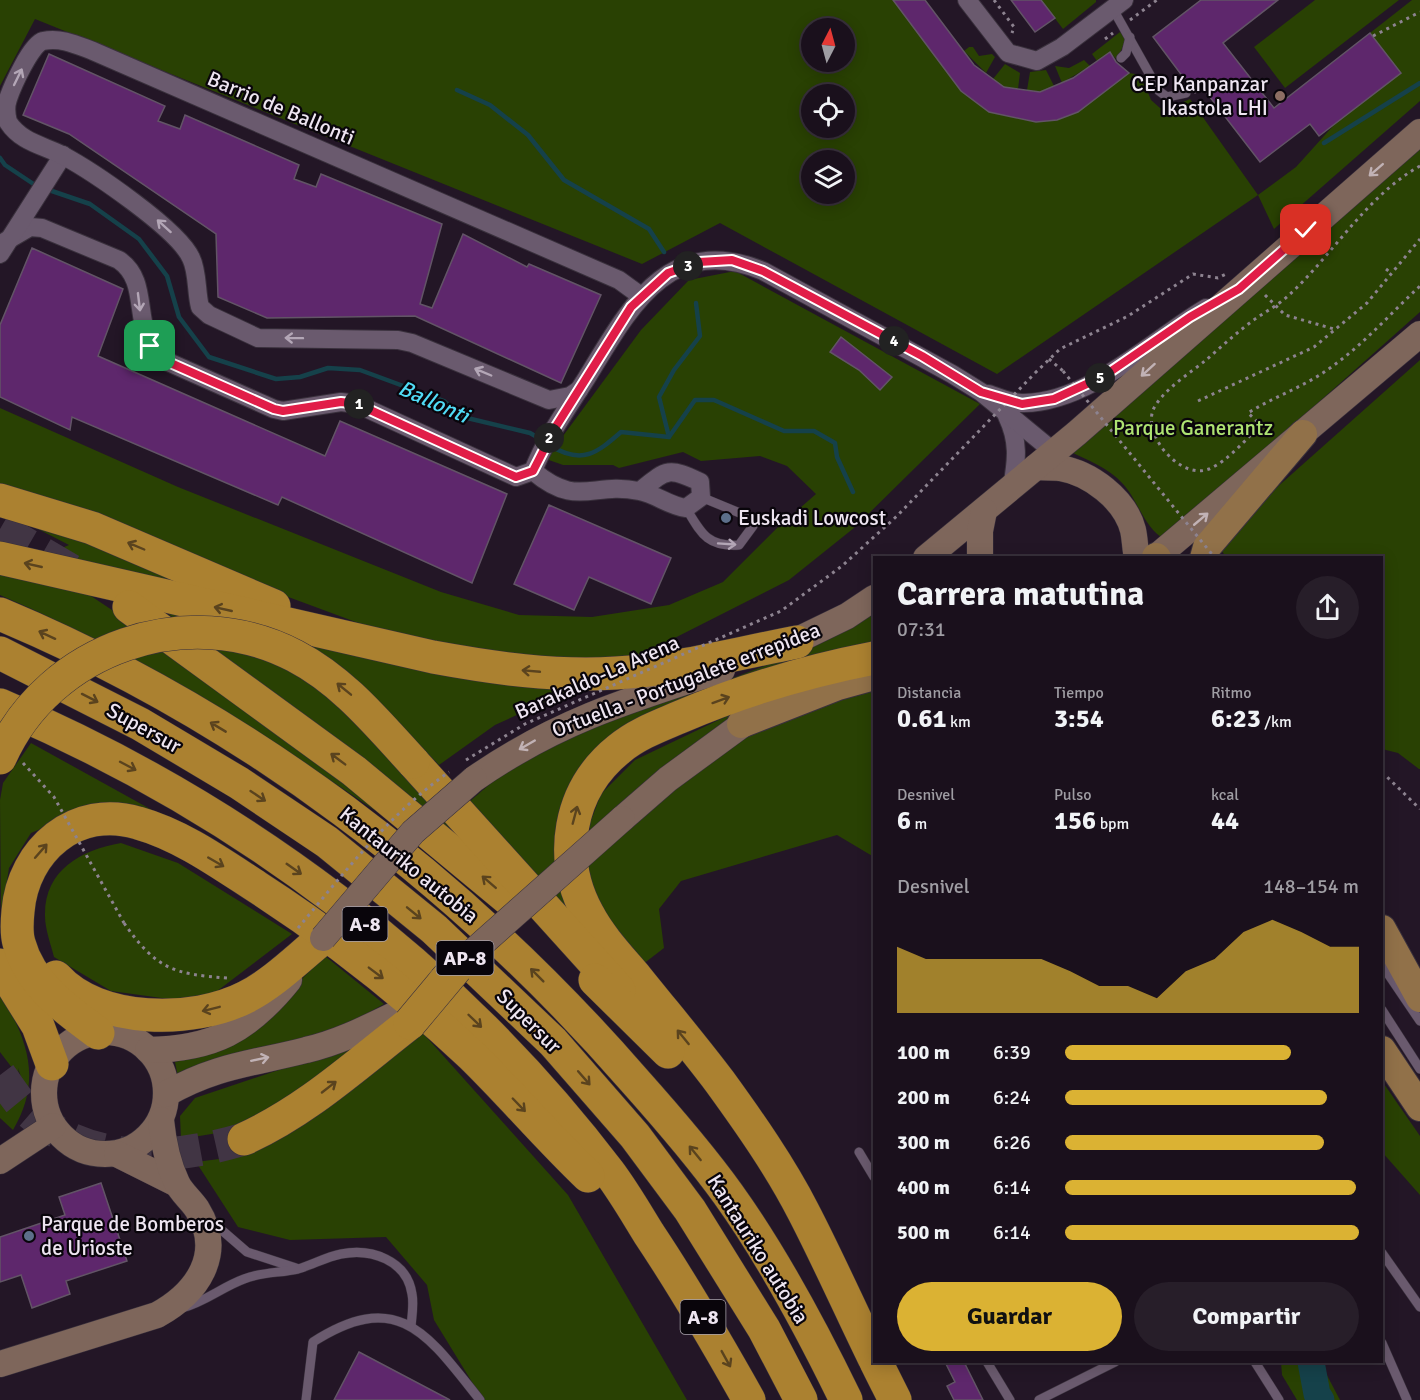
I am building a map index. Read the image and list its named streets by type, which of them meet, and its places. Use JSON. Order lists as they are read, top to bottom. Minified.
{"streets":{"highway":["Supersur","Kantauriko autobia","A-8","AP-8"],"street":["Barrio de Ballonti","Ortuella - Portugalete errepidea"],"path":["Barakaldo-La Arena"]},"crossings":[["Barakaldo-La Arena","Ortuella - Portugalete errepidea"]],"water":["Ballonti"],"parks":["Parque Ganerantz"],"places":["CEP Kanpanzar Ikastola LHI","Euskadi Lowcost","Parque de Bomberos de Urioste"],"north":"top","page":{"pins":["3","4","5","1","2"],"heading":["Carrera matutina","07:31"],"stats":[["Distancia","0.61 km"],["Tiempo","3:54"],["Ritmo","6:23 /km"],["Desnivel","6 m"],["Pulso","156 bpm"],["kcal","44"]],"chart":["Desnivel","148–154 m"],"list":[{"name":"100 m","note":"6:39"},{"name":"200 m","note":"6:24"},{"name":"300 m","note":"6:26"},{"name":"400 m","note":"6:14"},{"name":"500 m","note":"6:14"}],"buttons":["Guardar","Compartir"]}}
